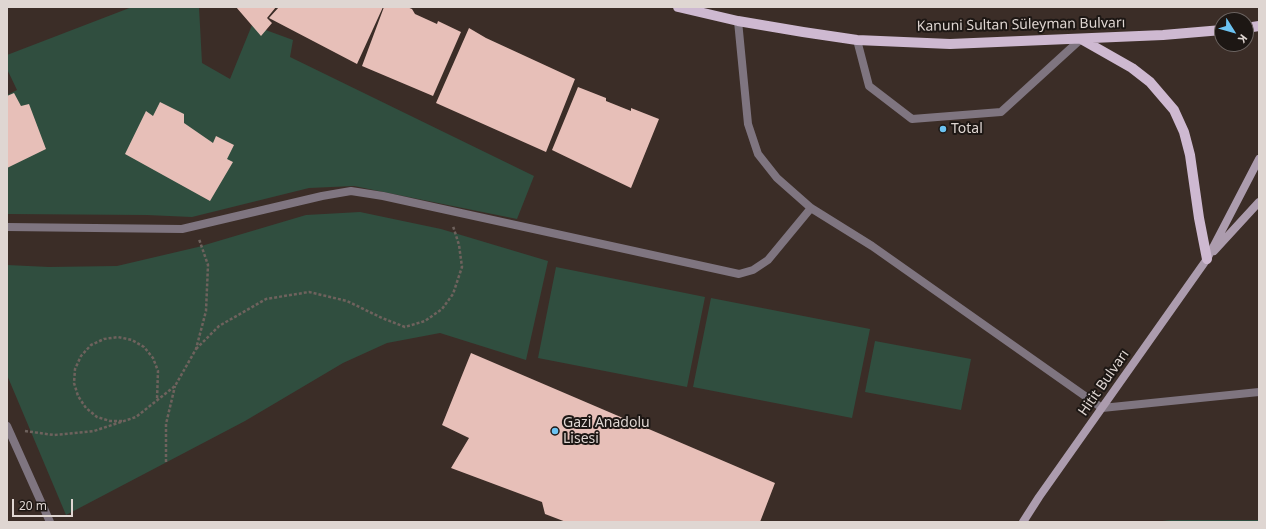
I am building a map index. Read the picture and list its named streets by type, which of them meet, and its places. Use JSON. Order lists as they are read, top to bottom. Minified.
{"streets":{"main road":["Kanuni Sultan Süleyman Bulvarı","Hitit Bulvarı"]},"places":["Total","Gazi Anadolu Lisesi"],"scale_bar":"20 m","north":"bottom right"}
